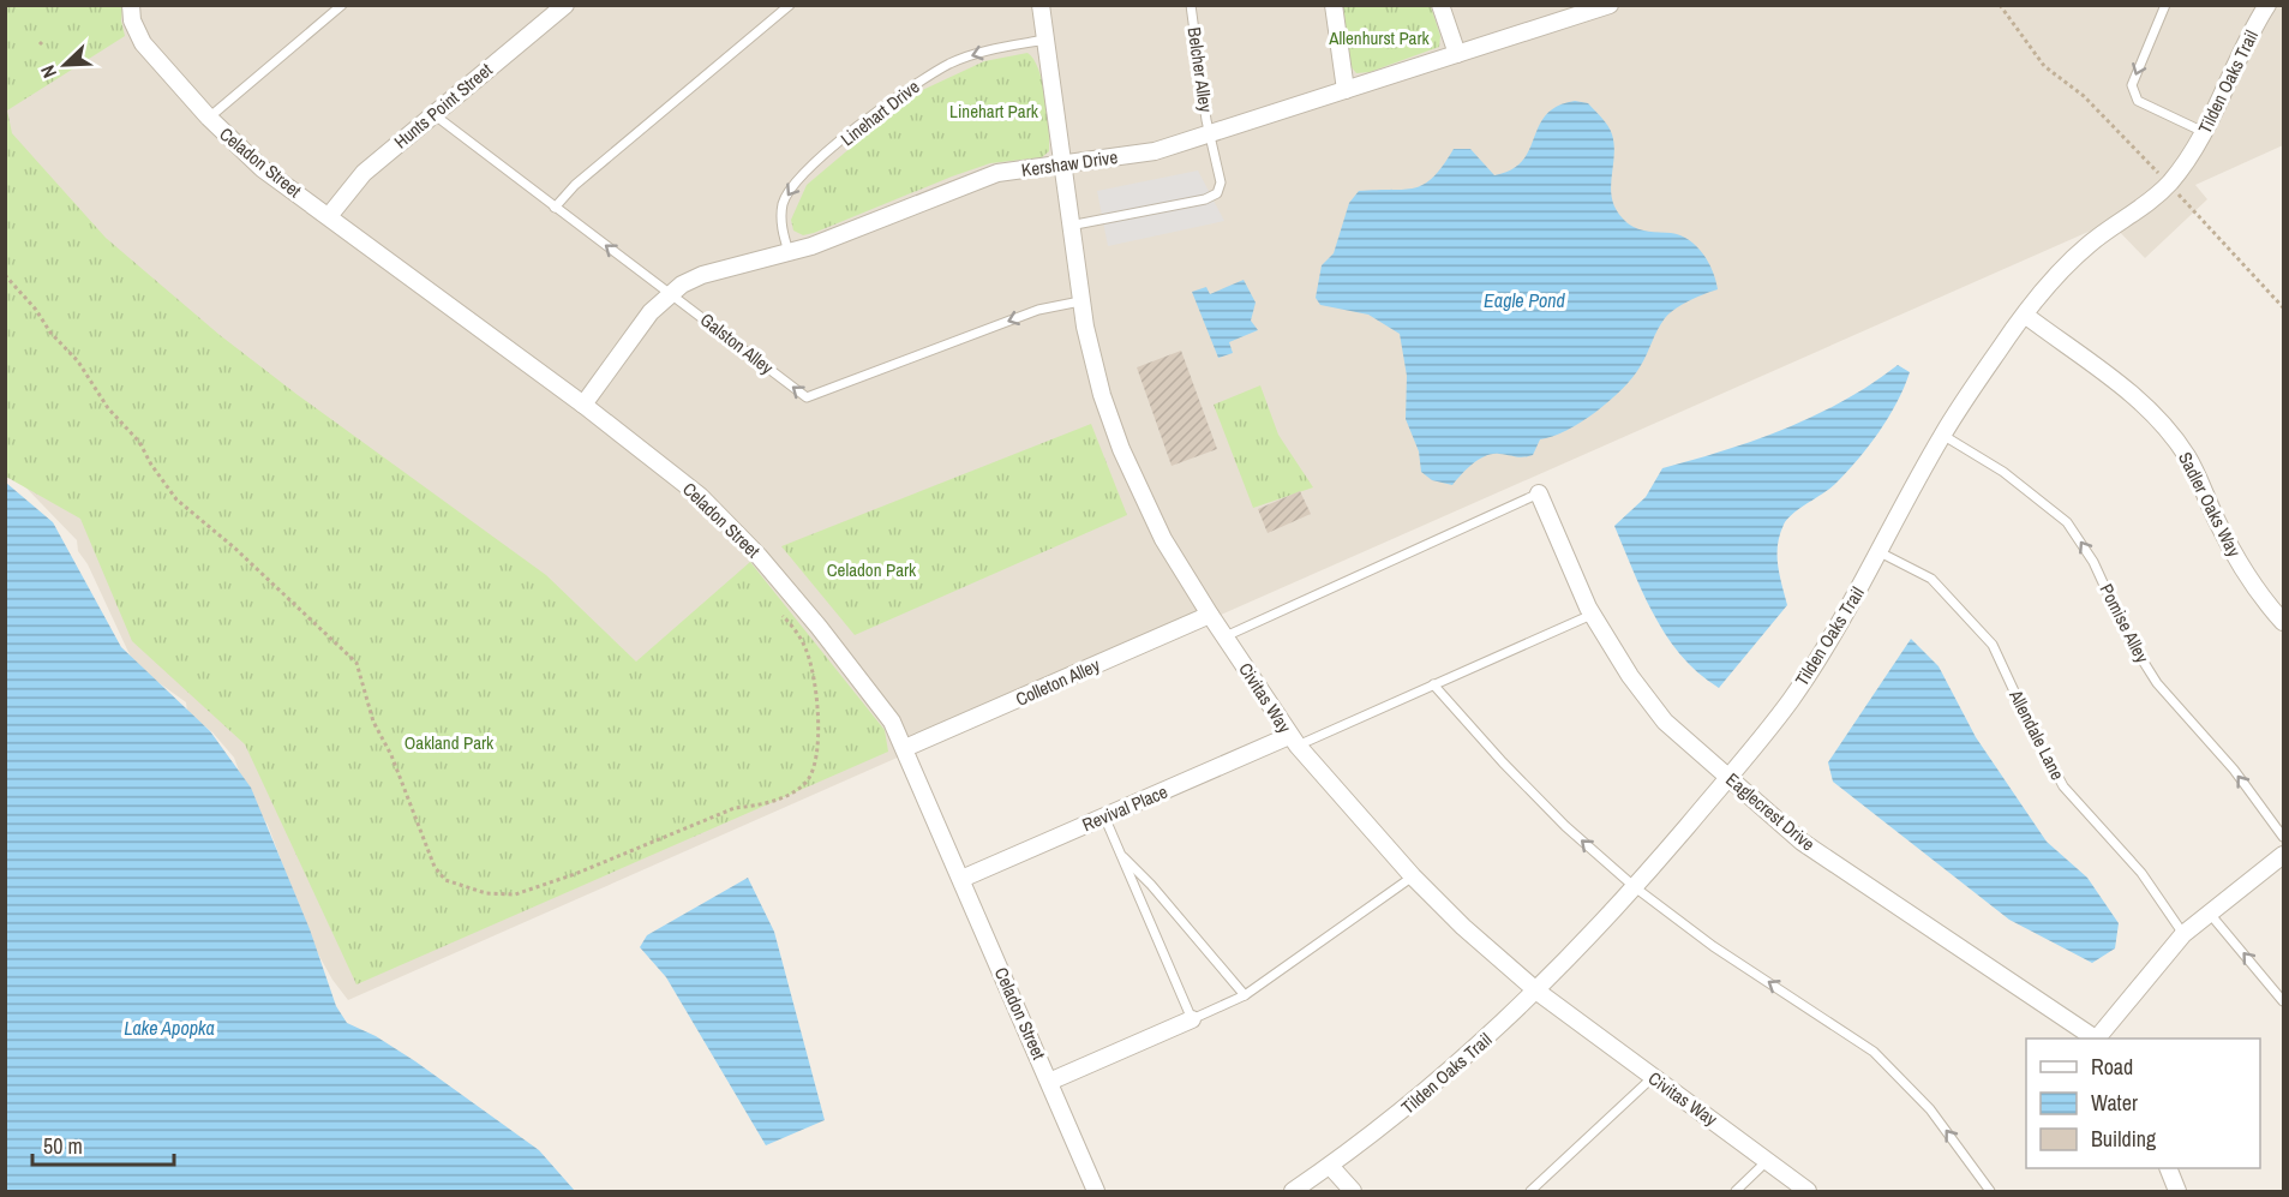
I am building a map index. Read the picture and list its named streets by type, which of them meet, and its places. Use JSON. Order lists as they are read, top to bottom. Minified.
{"streets":{"street":["Tilden Oaks Trail","Hunts Point Street","Celadon Street","Kershaw Drive","Sadler Oaks Way","Colleton Alley","Civitas Way","Revival Place","Eaglecrest Drive"],"lane":["Belcher Alley","Linehart Drive","Galston Alley","Pomise Alley","Allendale Lane"]},"crossings":[["Belcher Alley","Kershaw Drive"],["Belcher Alley","Civitas Way"],["Tilden Oaks Trail","Sadler Oaks Way"],["Tilden Oaks Trail","Pomise Alley"],["Tilden Oaks Trail","Civitas Way"],["Tilden Oaks Trail","Allendale Lane"],["Tilden Oaks Trail","Eaglecrest Drive"],["Hunts Point Street","Celadon Street"],["Hunts Point Street","Galston Alley"],["Linehart Drive","Kershaw Drive"],["Linehart Drive","Civitas Way"],["Celadon Street","Kershaw Drive"],["Celadon Street","Colleton Alley"],["Celadon Street","Revival Place"],["Kershaw Drive","Galston Alley"],["Kershaw Drive","Civitas Way"],["Galston Alley","Civitas Way"],["Colleton Alley","Civitas Way"],["Civitas Way","Revival Place"]],"one_way":["Linehart Drive","Galston Alley","Pomise Alley"],"water":["Eagle Pond","Lake Apopka"],"parks":["Allenhurst Park","Linehart Park","Celadon Park","Oakland Park"],"legend":["Road","Water","Building"],"scale_bar":"50 m","north":"bottom left"}
